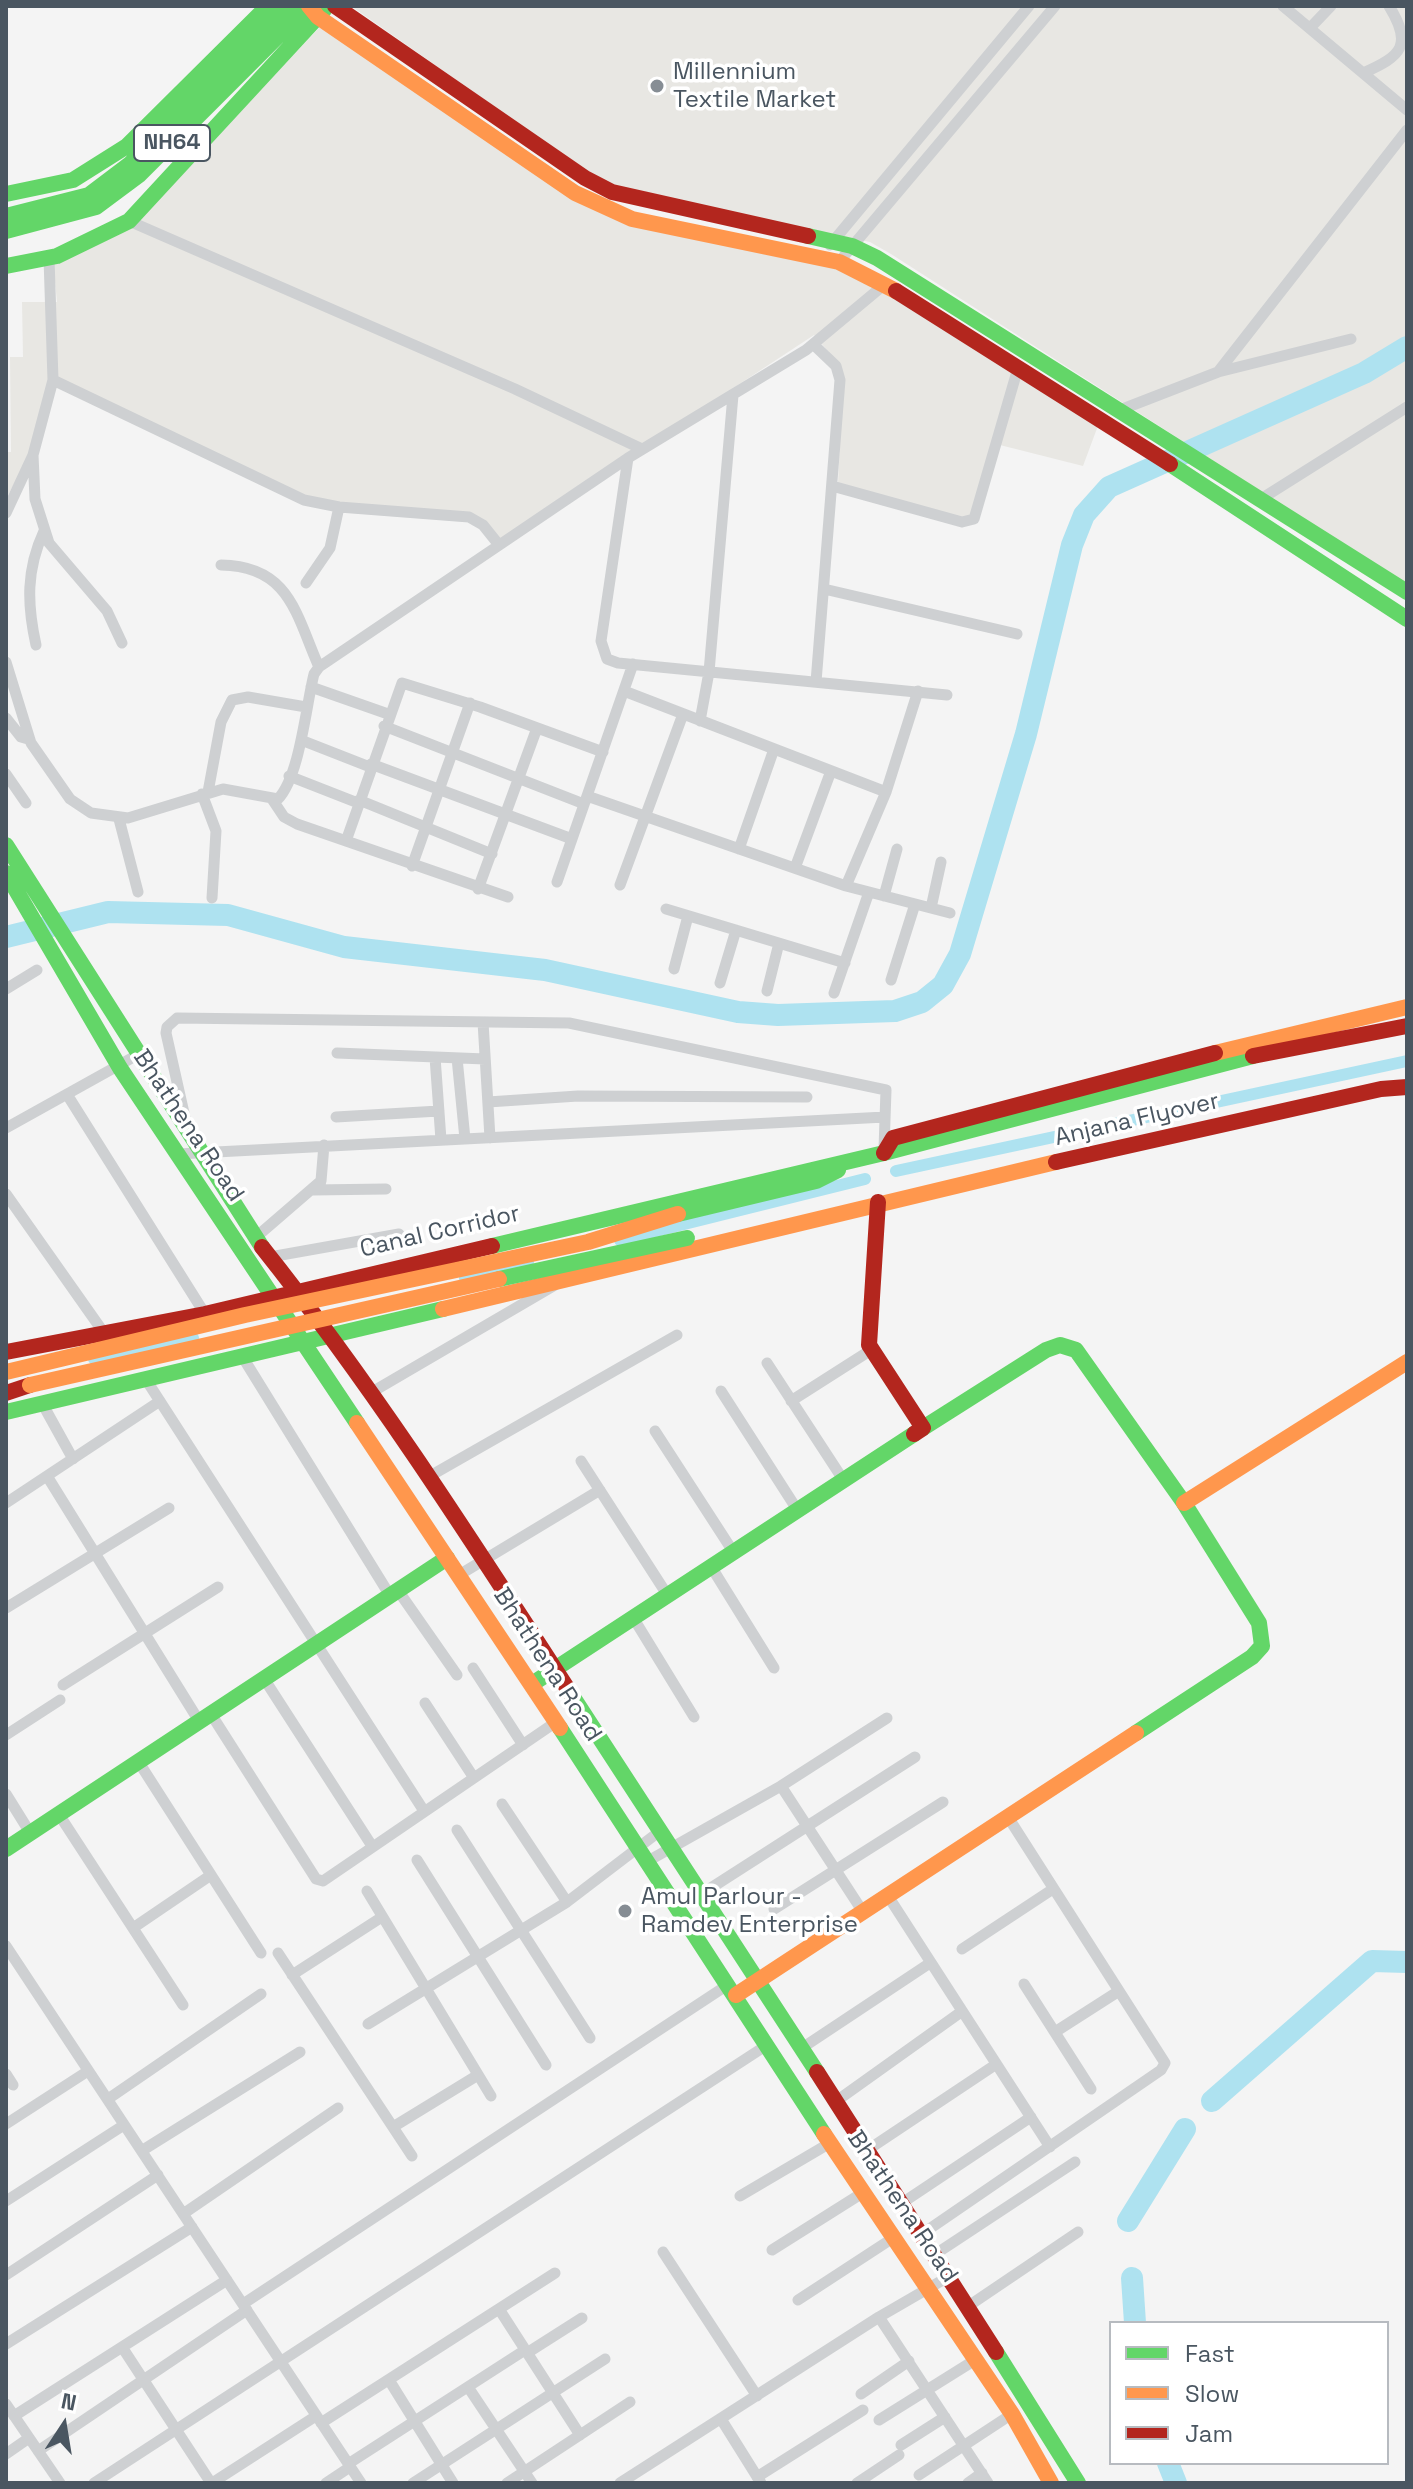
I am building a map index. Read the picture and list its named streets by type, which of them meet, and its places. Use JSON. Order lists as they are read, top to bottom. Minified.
{"streets":{"main road":["NH64","Anjana Flyover","Bhathena Road","Canal Corridor"]},"crossings":[["Anjana Flyover","Canal Corridor"],["Bhathena Road","Canal Corridor"]],"places":["Millennium Textile Market","Amul Parlour - Ramdev Enterprise"],"legend":["Fast","Slow","Jam"],"north":"top"}
